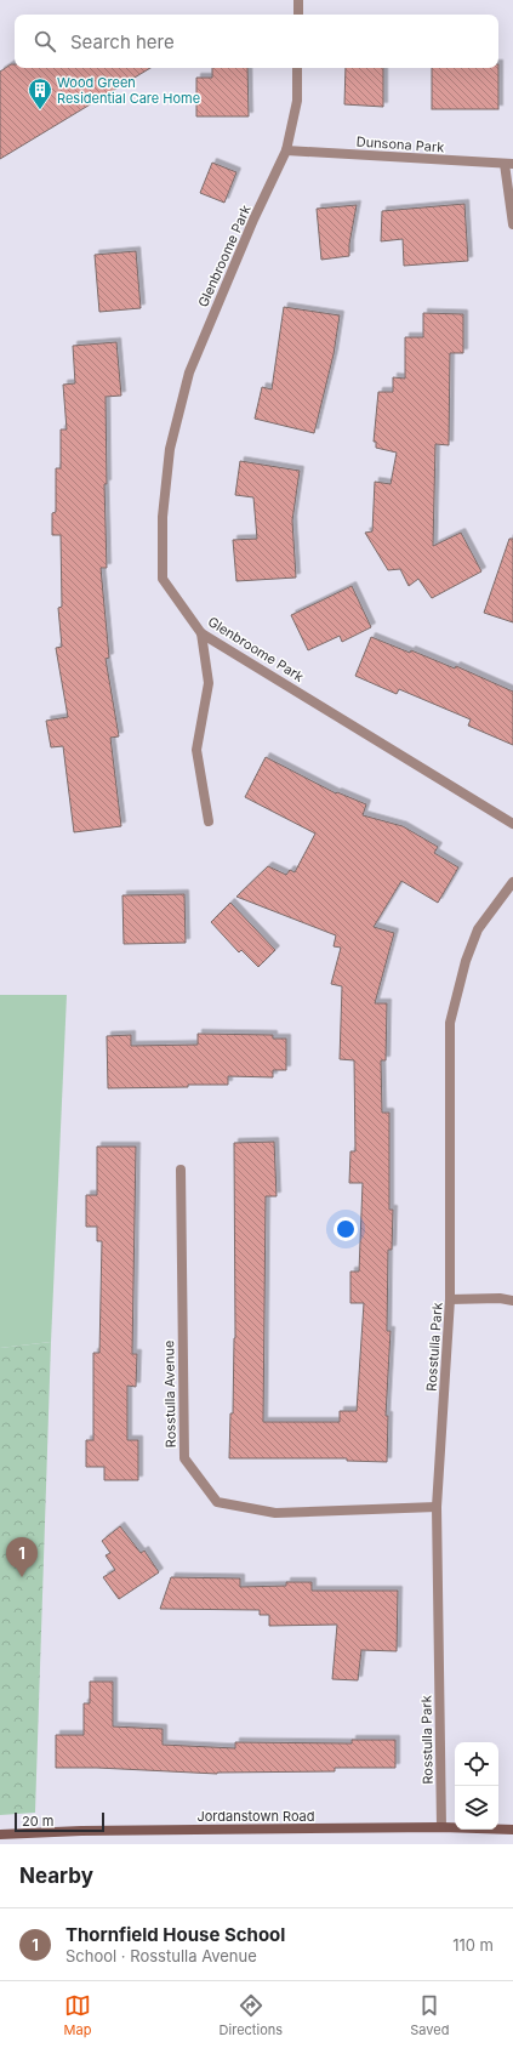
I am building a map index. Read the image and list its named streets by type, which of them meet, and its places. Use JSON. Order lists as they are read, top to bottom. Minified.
{"streets":{"street":["Dunsona Park","Glenbroome Park","Rosstulla Park","Rosstulla Avenue","Jordanstown Road"]},"crossings":[["Dunsona Park","Glenbroome Park"],["Rosstulla Park","Rosstulla Avenue"],["Rosstulla Park","Jordanstown Road"]],"places":{"building":["Wood Green Residential Care Home"]},"scale_bar":"20 m","page":{"search":"Search here","pins":"1","scale":"20 m","heading":"Nearby","list":[{"mark":"1","name":"Thornfield House School","note":"School · Rosstulla Avenue","value":"110 m"}],"nav":["Map","Directions","Saved"]}}
